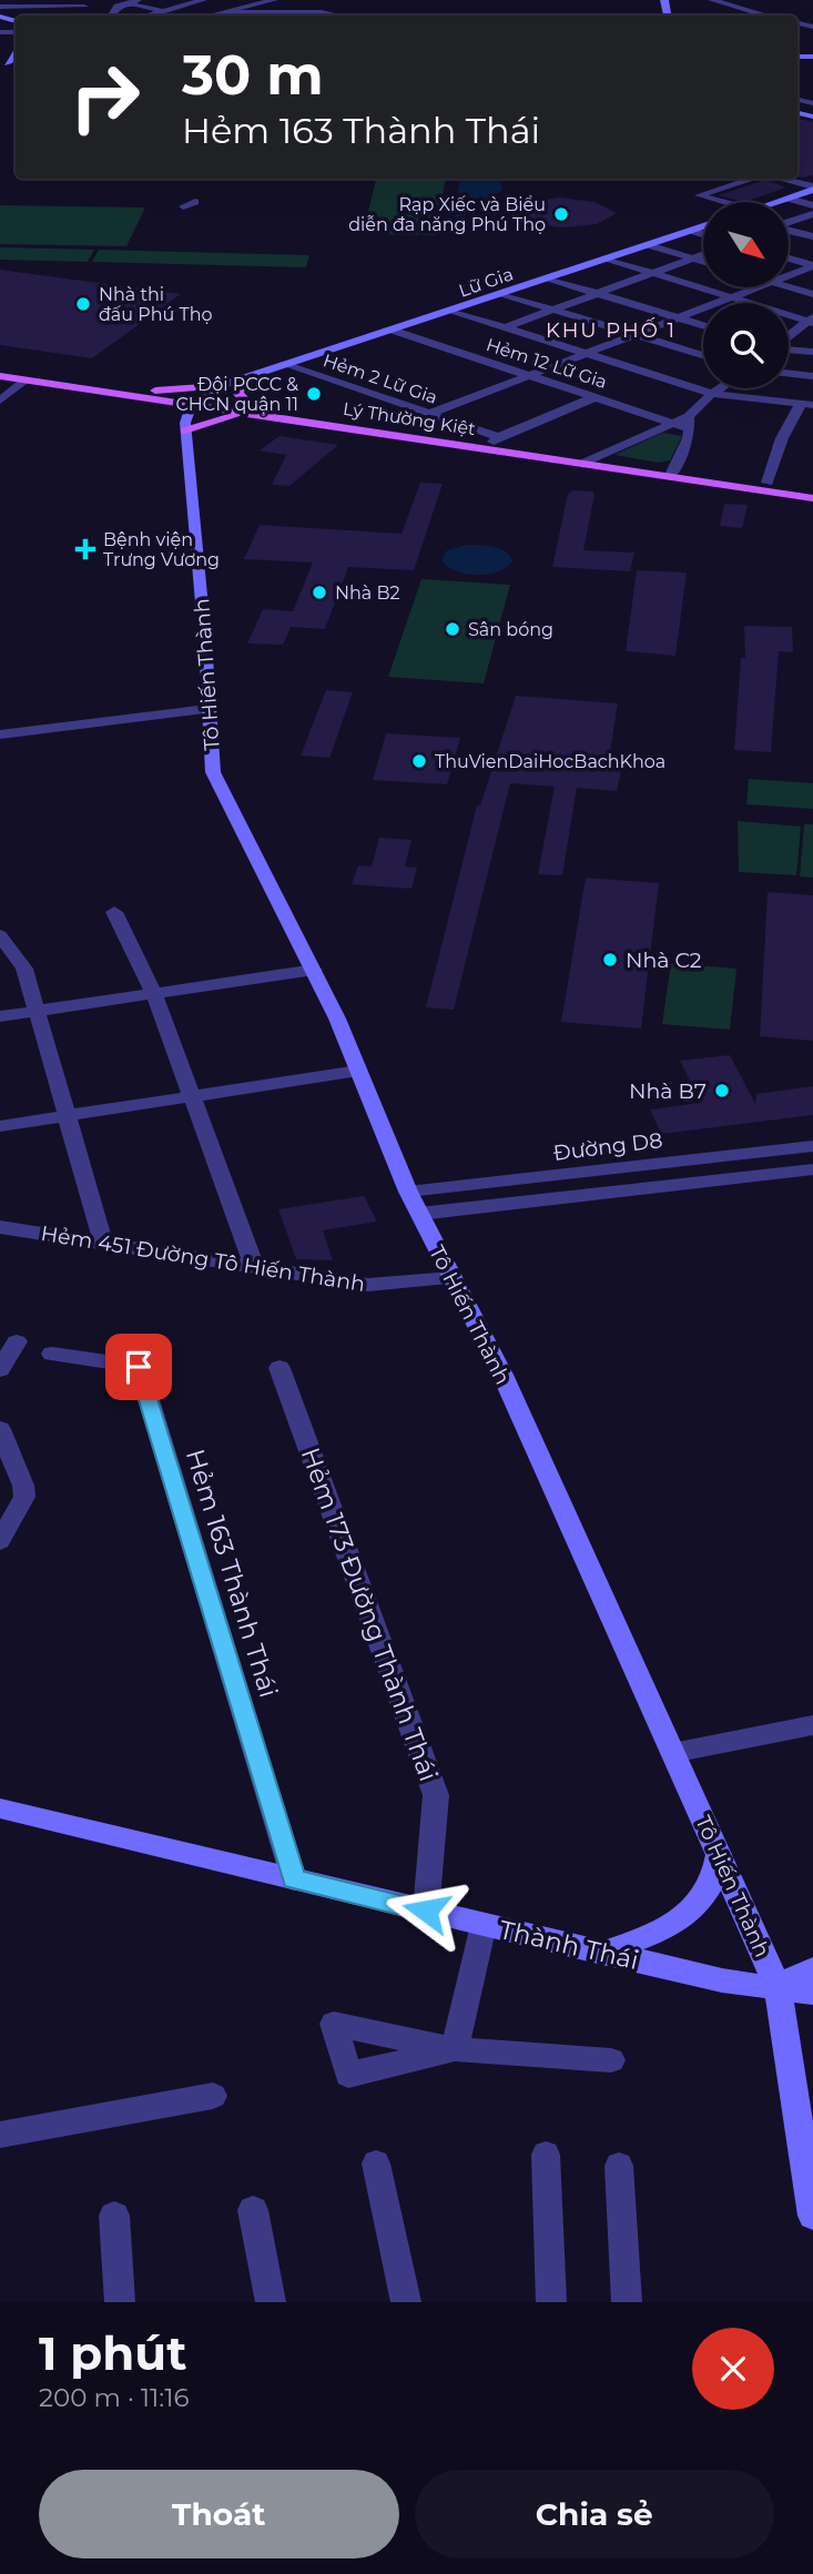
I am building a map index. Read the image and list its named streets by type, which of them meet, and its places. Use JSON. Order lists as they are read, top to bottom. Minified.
{"streets":{"main road":["Lữ Gia","Lý Thường Kiệt","Tô Hiến Thành","Thành Thái"],"street":["Hẻm 12 Lữ Gia","Hẻm 2 Lữ Gia","Đường D8","Hẻm 451 Đường Tô Hiến Thành","Hẻm 163 Thành Thái","Hẻm 173 Đường Thành Thái"]},"crossings":[["Lữ Gia","Hẻm 12 Lữ Gia"],["Lữ Gia","Hẻm 2 Lữ Gia"],["Lữ Gia","Lý Thường Kiệt"],["Lữ Gia","Tô Hiến Thành"],["Hẻm 2 Lữ Gia","Lý Thường Kiệt"],["Lý Thường Kiệt","Tô Hiến Thành"],["Tô Hiến Thành","Đường D8"],["Tô Hiến Thành","Hẻm 451 Đường Tô Hiến Thành"],["Tô Hiến Thành","Thành Thái"],["Hẻm 163 Thành Thái","Thành Thái"],["Hẻm 173 Đường Thành Thái","Thành Thái"]],"districts":["KHU PHỐ 1"],"places":{"other":["Rạp Xiếc và Biểu diễn đa năng Phú Thọ","Nhà thi đấu Phú Thọ","Đội PCCC & CHCN quận 11","Nhà B2","Sân bóng","ThuVienDaiHocBachKhoa","Nhà C2","Nhà B7"],"health":["Bệnh viện Trưng Vương"]},"north":"bottom right","page":{"turn":["30 m","Hẻm 163 Thành Thái"],"heading":["1 phút","200 m · 11:16"],"buttons":["Thoát","Chia sẻ"]}}
